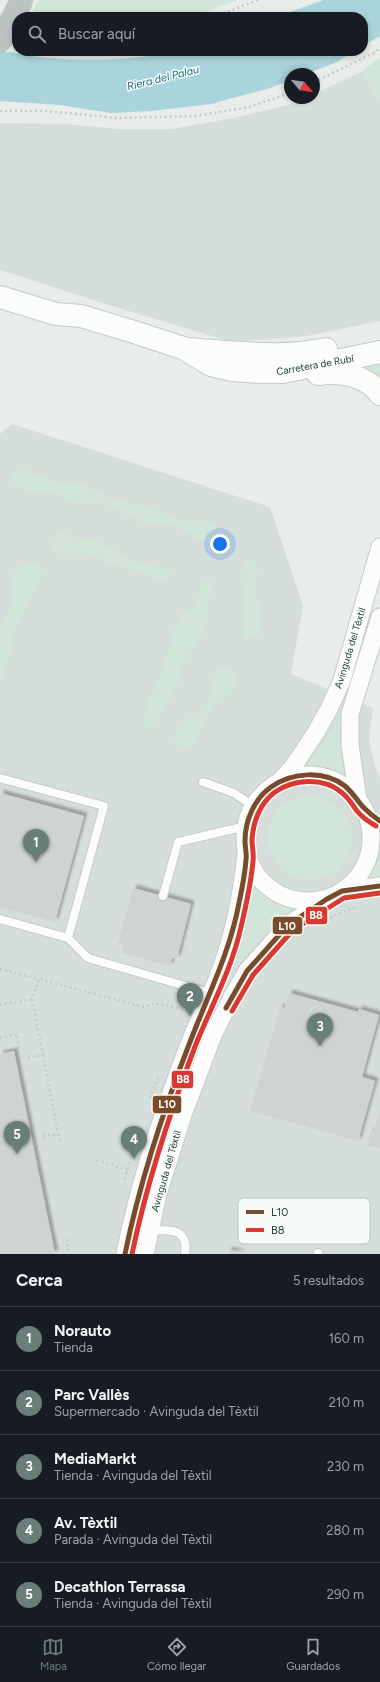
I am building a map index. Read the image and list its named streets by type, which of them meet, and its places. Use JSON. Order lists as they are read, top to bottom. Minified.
{"streets":{"main road":["Carretera de Rubí"],"street":["Avinguda del Tèxtil"]},"water":["Riera del Palau"],"lines":["transit line L10","transit line B8"],"legend":["L10","B8"],"north":"bottom right","page":{"search":"Buscar aquí","pins":["1","2","3","5","4"],"heading":["Cerca","5 resultados"],"list":[{"mark":"1","name":"Norauto","note":"Tienda","value":"160 m"},{"mark":"2","name":"Parc Vallès","note":"Supermercado · Avinguda del Tèxtil","value":"210 m"},{"mark":"3","name":"MediaMarkt","note":"Tienda · Avinguda del Tèxtil","value":"230 m"},{"mark":"4","name":"Av. Tèxtil","note":"Parada · Avinguda del Tèxtil","value":"280 m"},{"mark":"5","name":"Decathlon Terrassa","note":"Tienda · Avinguda del Tèxtil","value":"290 m"}],"nav":["Mapa","Cómo llegar","Guardados"]}}
